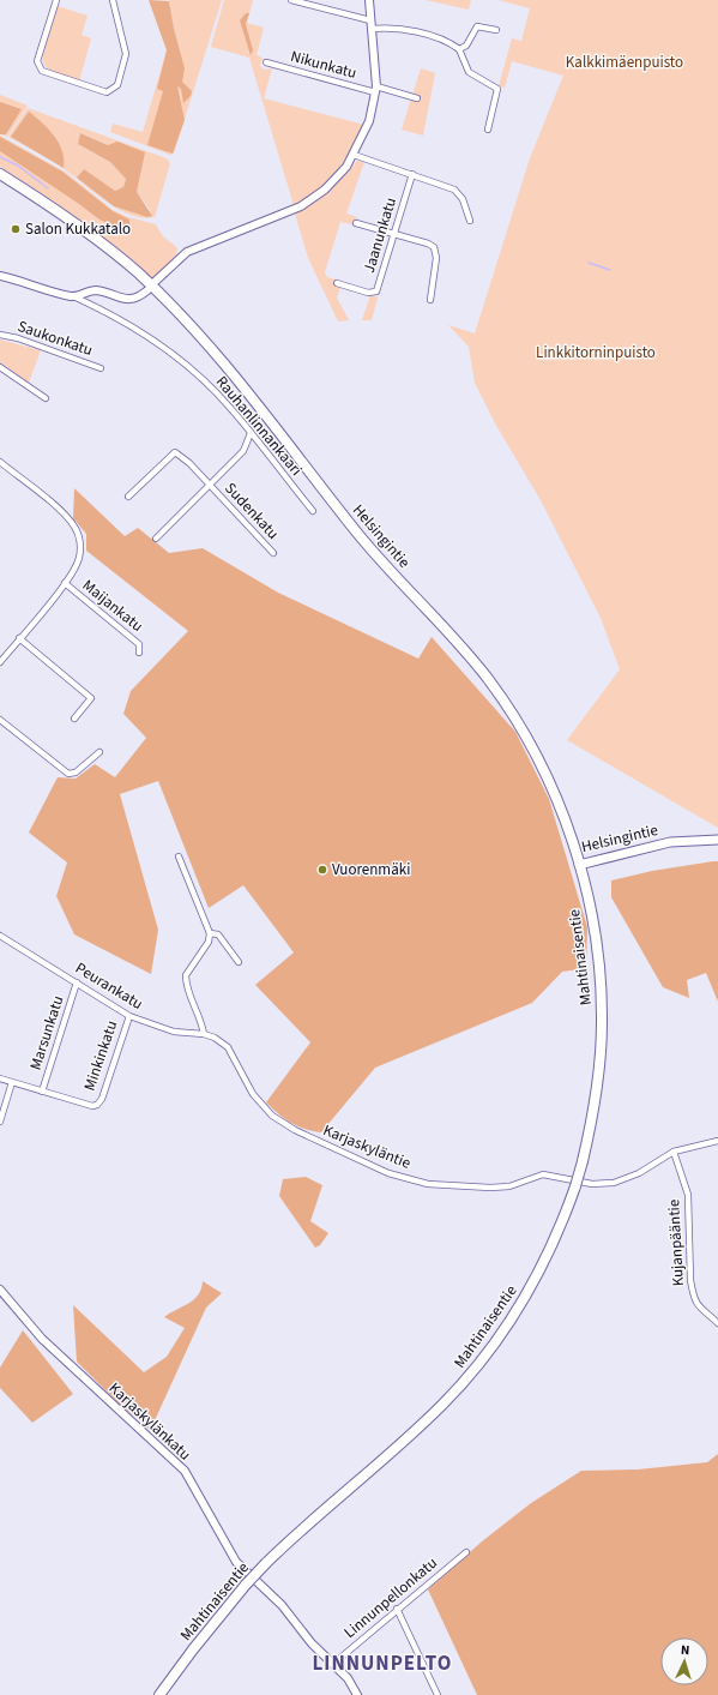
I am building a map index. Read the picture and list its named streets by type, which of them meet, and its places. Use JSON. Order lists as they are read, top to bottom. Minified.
{"streets":{"main road":["Helsingintie","Mahtinaisentie"],"street":["Nikunkatu","Jaanunkatu","Saukonkatu","Rauhanlinnankaari","Sudenkatu","Maijankatu","Peurankatu","Marsunkatu","Minkinkatu","Karjaskyläntie","Kujanpääntie","Karjaskylänkatu","Linnunpellonkatu"]},"crossings":[["Helsingintie","Mahtinaisentie"],["Peurankatu","Marsunkatu"],["Peurankatu","Minkinkatu"],["Peurankatu","Karjaskyläntie"],["Marsunkatu","Minkinkatu"],["Karjaskyläntie","Kujanpääntie"],["Karjaskylänkatu","Linnunpellonkatu"]],"districts":["LINNUNPELTO"],"parks":["Kalkkimäenpuisto","Linkkitorninpuisto"],"places":["Salon Kukkatalo","Vuorenmäki"],"north":"top"}
